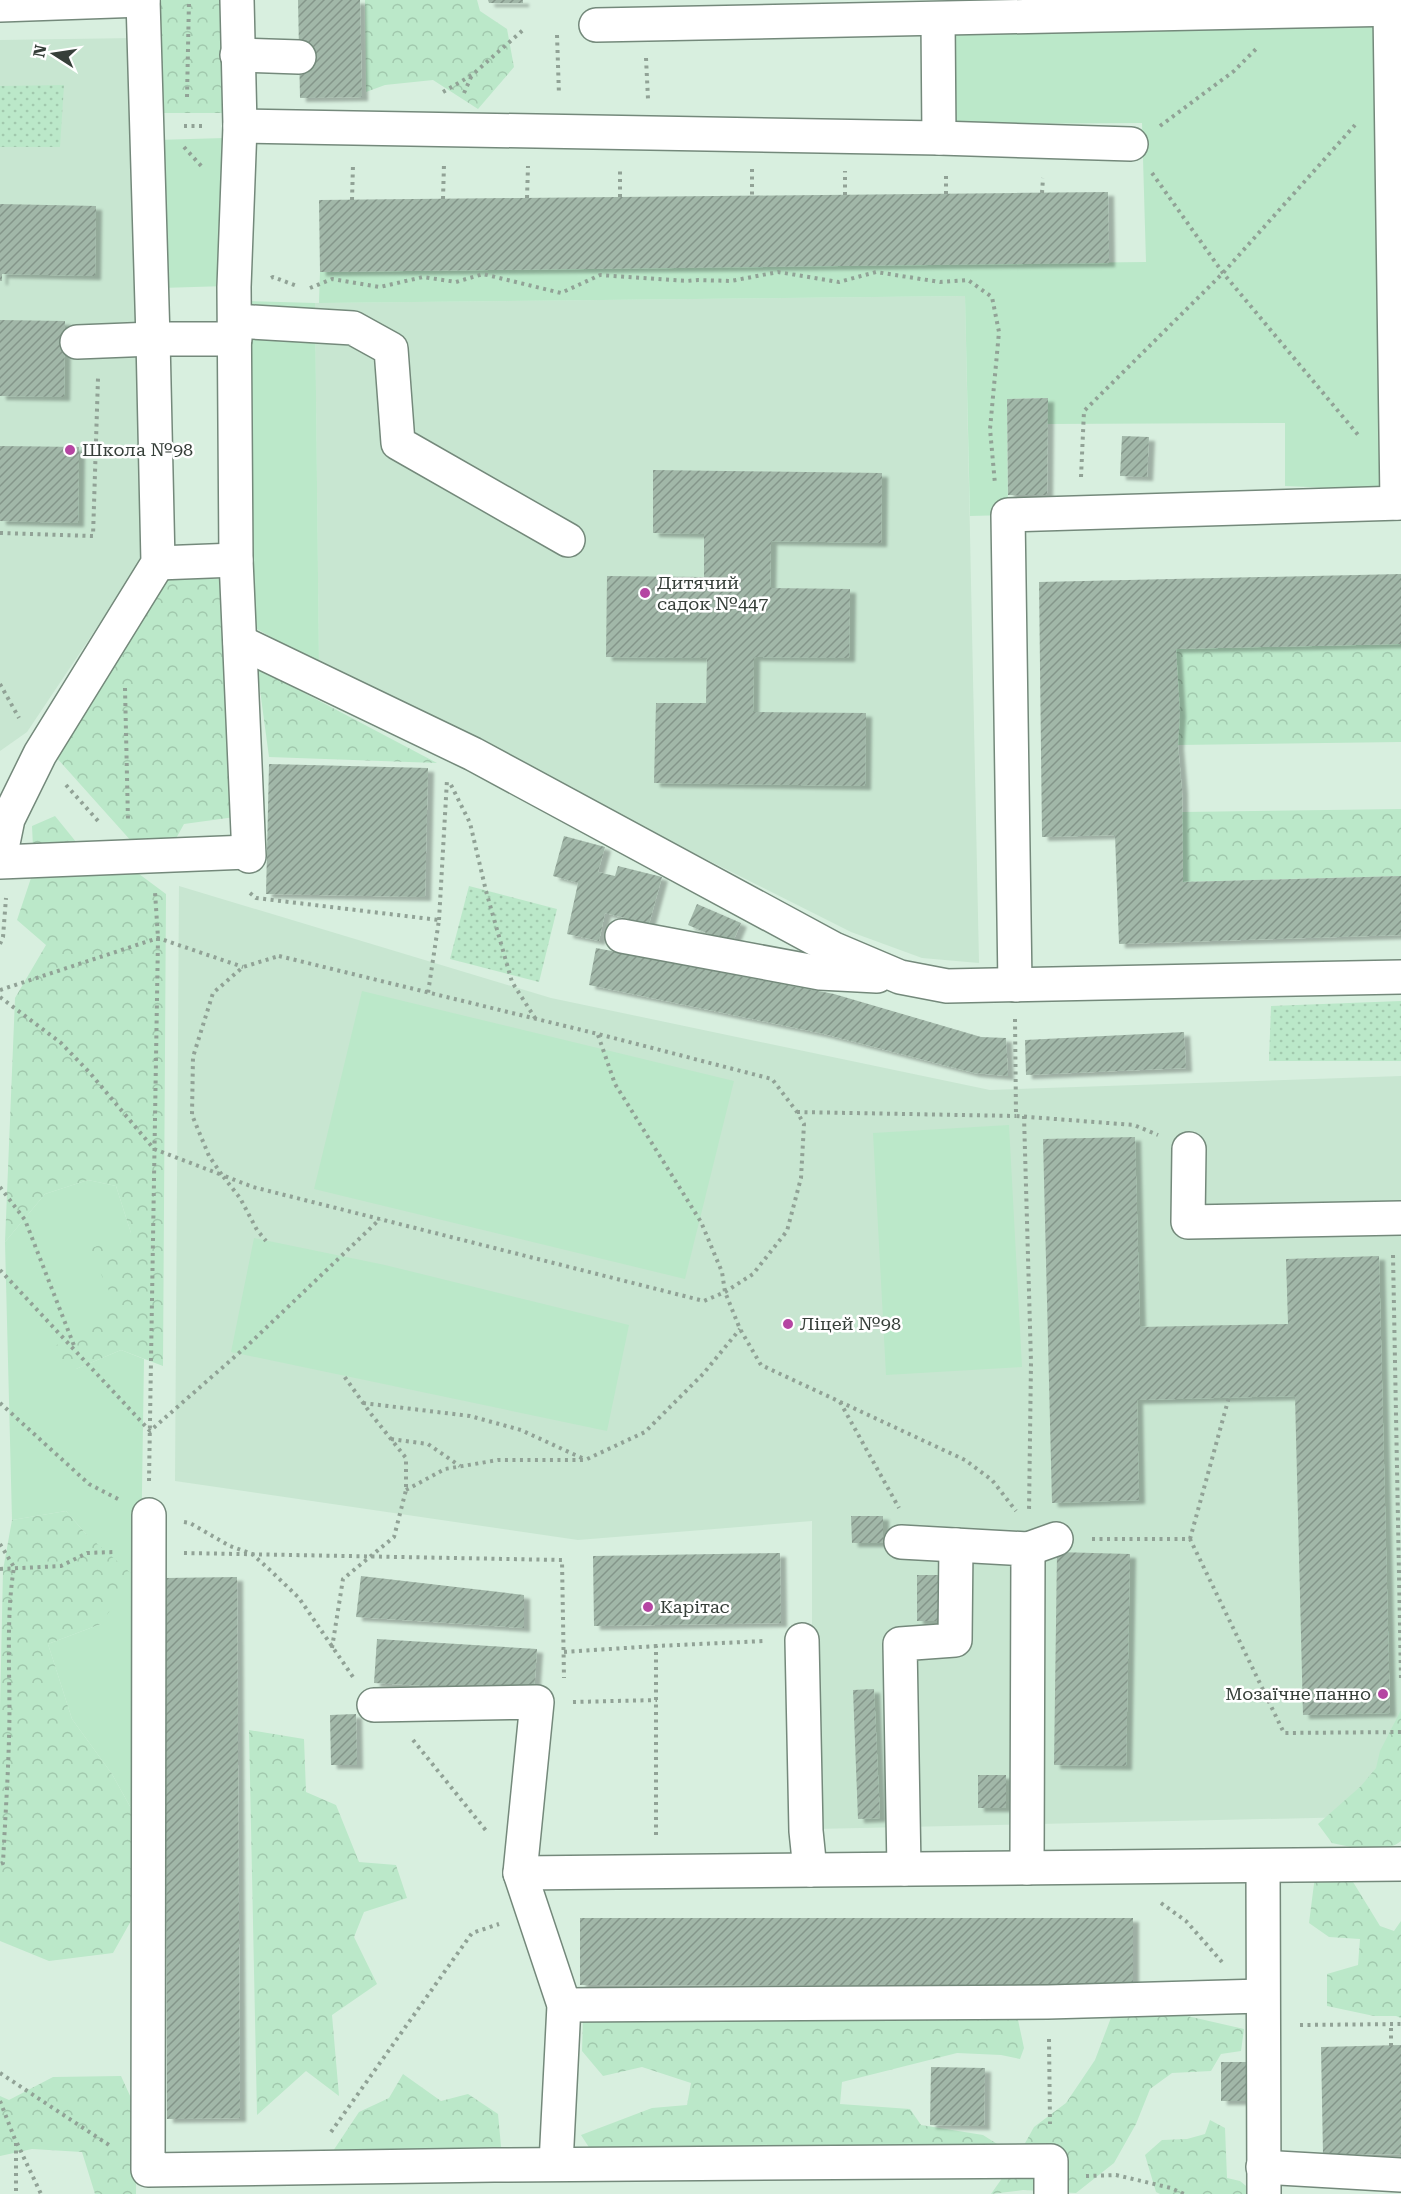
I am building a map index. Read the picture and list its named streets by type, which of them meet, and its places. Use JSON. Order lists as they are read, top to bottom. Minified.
{"places":["Школа №98","Дитячий садок №447","Ліцей №98","Карітас","Мозаїчне панно"],"north":"left"}
